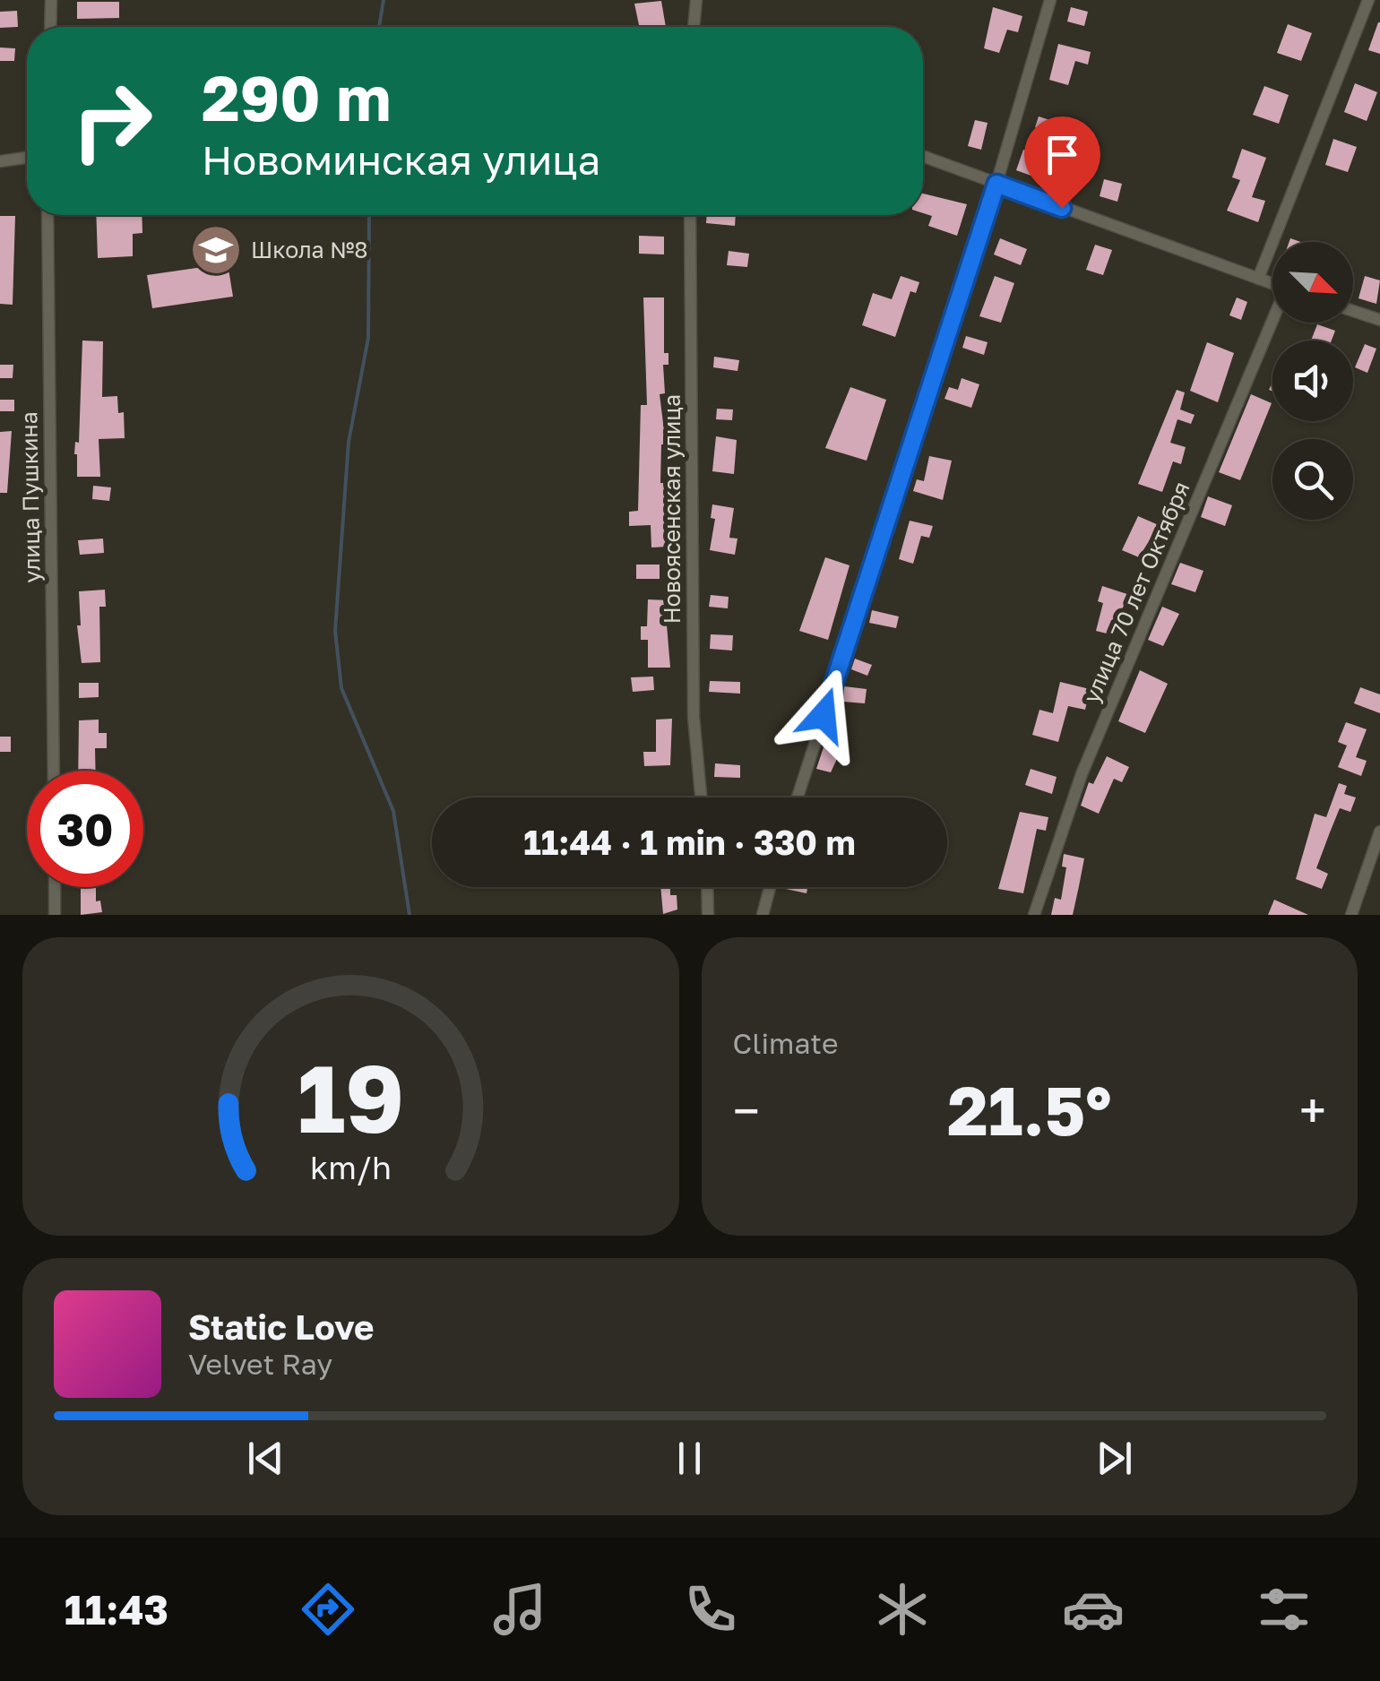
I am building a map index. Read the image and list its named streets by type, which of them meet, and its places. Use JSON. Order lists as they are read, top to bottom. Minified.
{"streets":{"street":["улица Пушкина","Новоясенская улица","улица 70 лет Октября"]},"places":{"school or university":["Школа №8"]},"north":"bottom right","page":{"turn":["290 m","Новоминская улица"],"limit":"30","trip":"11:44 · 1 min · 330 m","tile":"Climate","heat":["−","21.5°","+"],"song":["Static Love","Velvet Ray"],"tabs":"11:43","gauge":["19","km/h"]}}
